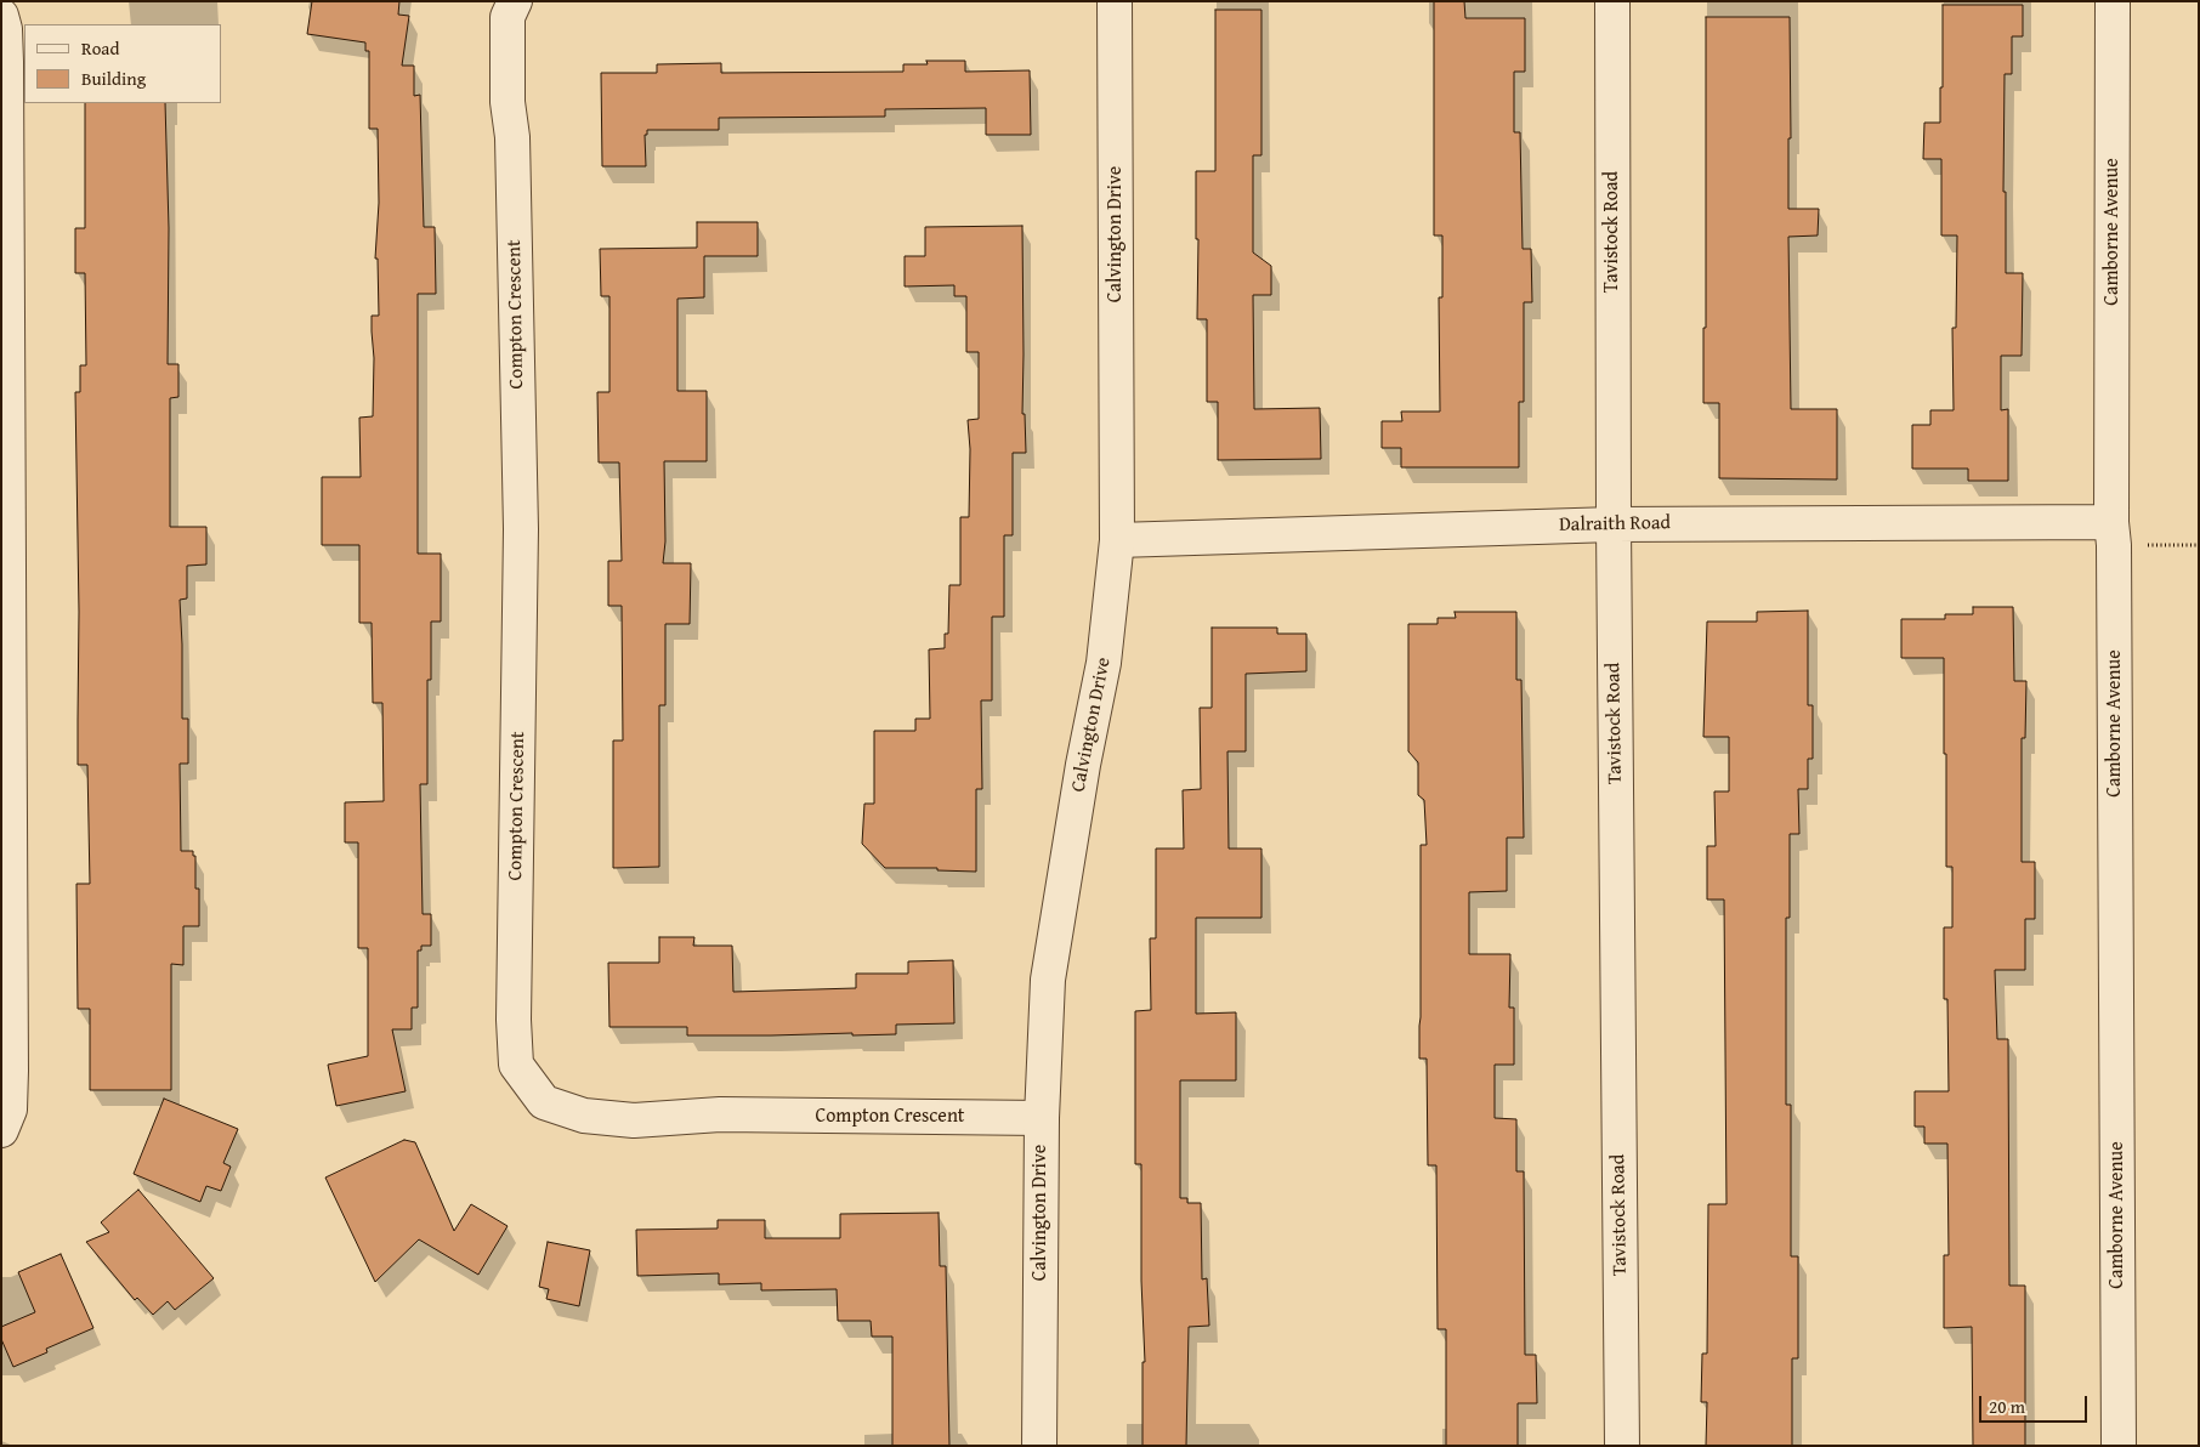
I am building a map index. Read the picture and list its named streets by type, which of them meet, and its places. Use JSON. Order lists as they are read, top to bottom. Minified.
{"streets":{"street":["Tavistock Road","Camborne Avenue","Calvington Drive","Compton Crescent","Dalraith Road"]},"crossings":[["Tavistock Road","Dalraith Road"],["Camborne Avenue","Dalraith Road"],["Calvington Drive","Compton Crescent"],["Calvington Drive","Dalraith Road"]],"legend":["Road","Building"],"scale_bar":"20 m"}
